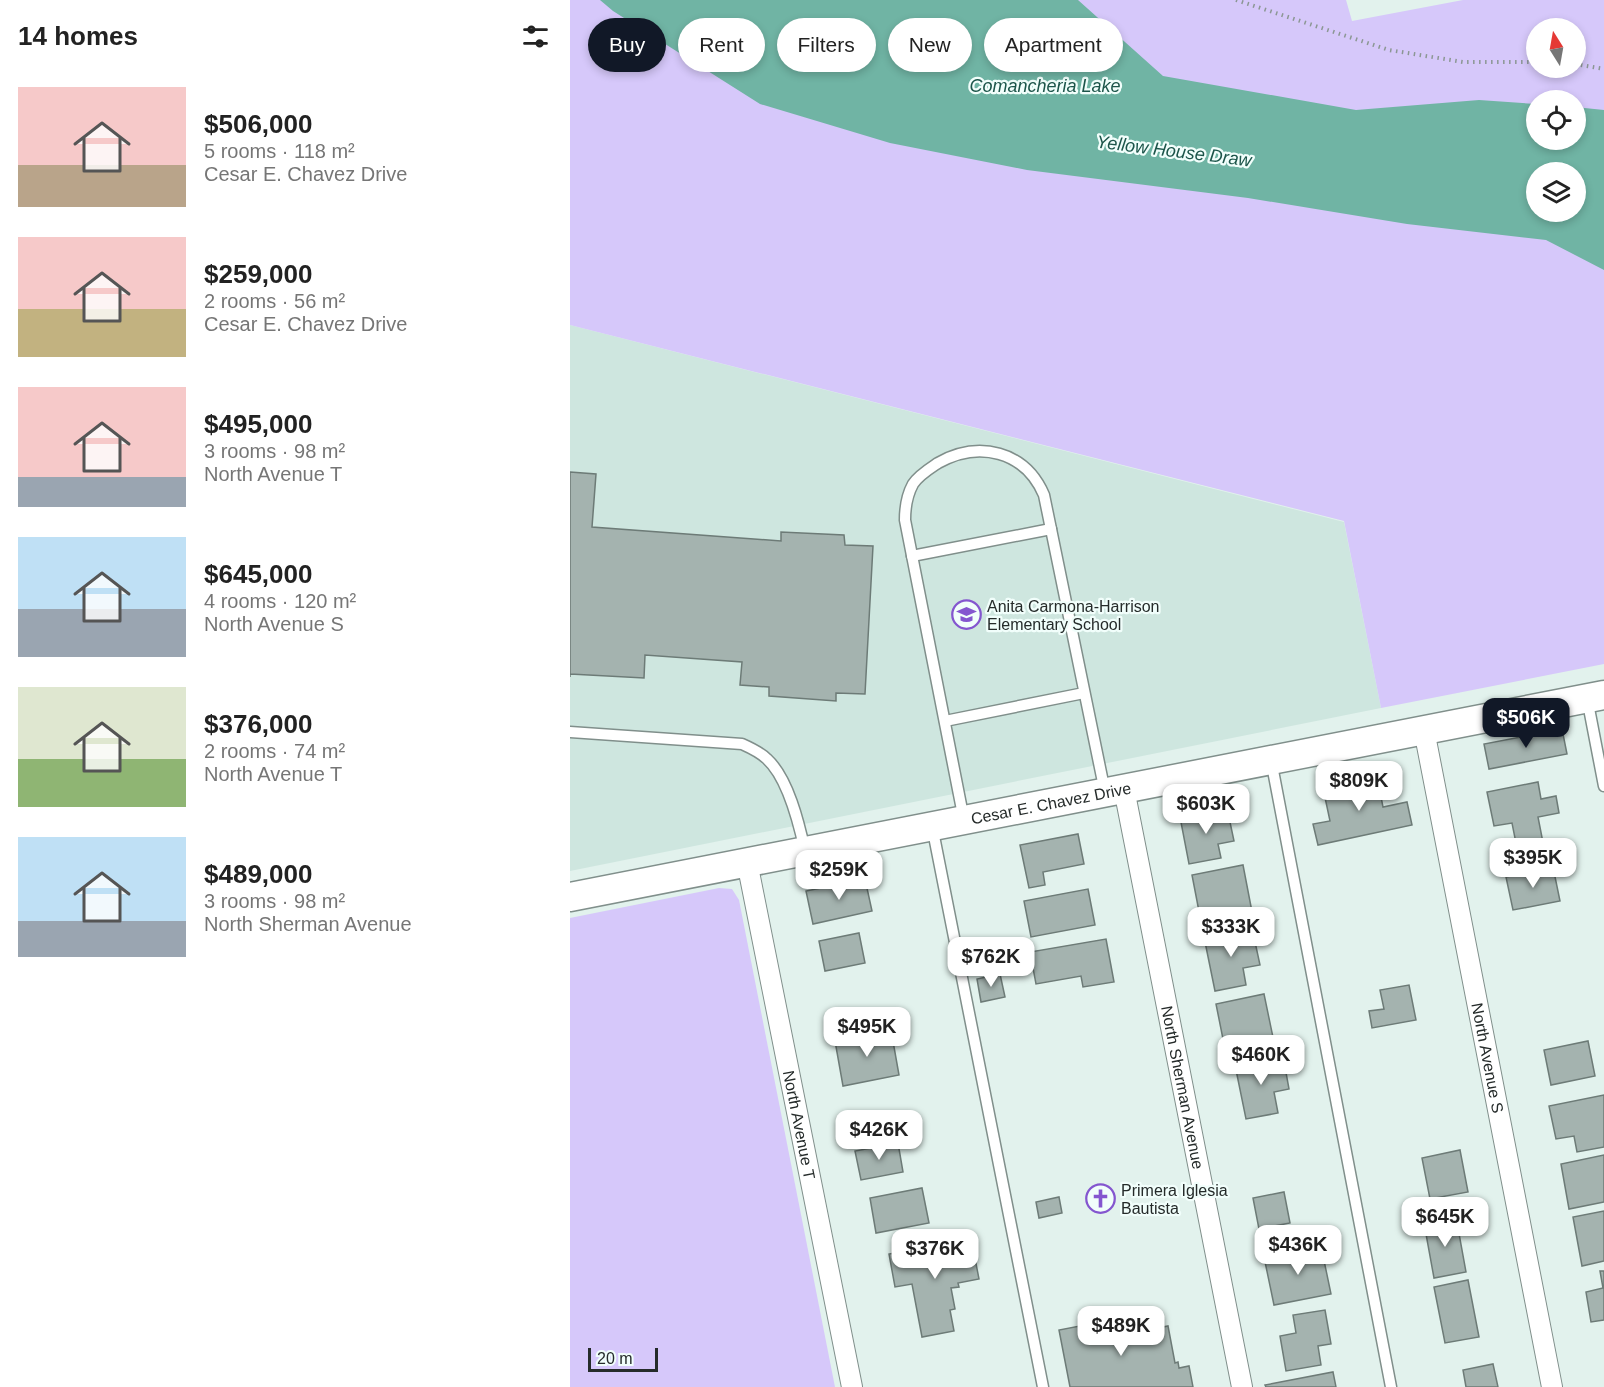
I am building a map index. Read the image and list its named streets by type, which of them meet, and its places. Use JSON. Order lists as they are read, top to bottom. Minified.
{"streets":{"street":["Cesar E. Chavez Drive","North Avenue S","North Sherman Avenue","North Avenue T"]},"crossings":[["Cesar E. Chavez Drive","North Avenue S"],["Cesar E. Chavez Drive","North Sherman Avenue"],["Cesar E. Chavez Drive","North Avenue T"]],"water":["Comancheria Lake","Yellow House Draw"],"places":{"school or university":["Anita Carmona-Harrison Elementary School"],"church":["Primera Iglesia Bautista"]},"scale_bar":"20 m","north":"top","page":{"heading":"14 homes","chip":["Buy","Rent","Filters","New","Apartment"],"list":[{"name":"$506,000","note":"5 rooms · 118 m² · Cesar E. Chavez Drive"},{"name":"$259,000","note":"2 rooms · 56 m² · Cesar E. Chavez Drive"},{"name":"$495,000","note":"3 rooms · 98 m² · North Avenue T"},{"name":"$645,000","note":"4 rooms · 120 m² · North Avenue S"},{"name":"$376,000","note":"2 rooms · 74 m² · North Avenue T"},{"name":"$489,000","note":"3 rooms · 98 m² · North Sherman Avenue"}],"price":["$506K","$809K","$603K","$395K","$259K","$333K","$762K","$495K","$460K","$426K","$645K","$436K","$376K","$489K"],"scale":"20 m"}}
